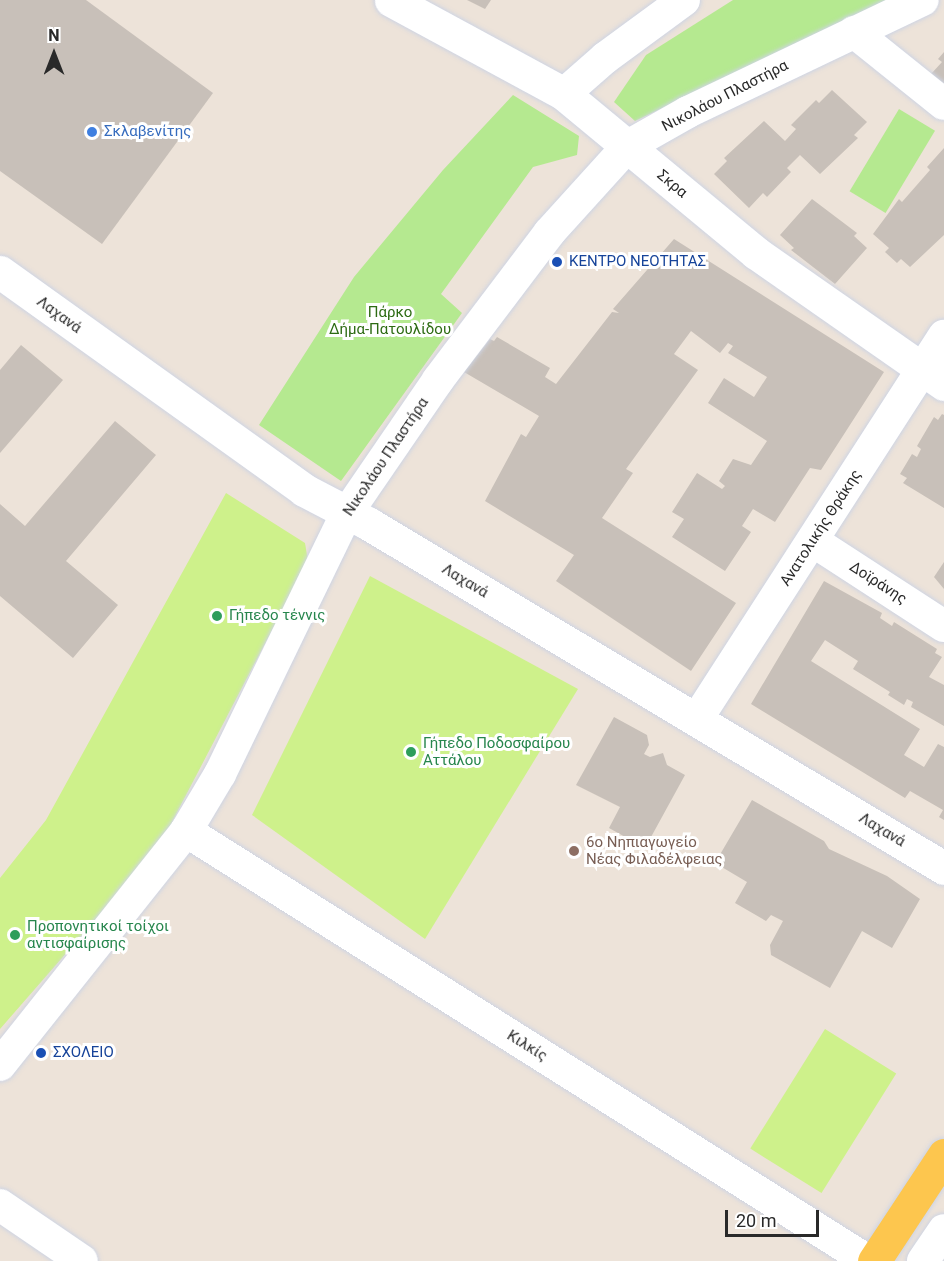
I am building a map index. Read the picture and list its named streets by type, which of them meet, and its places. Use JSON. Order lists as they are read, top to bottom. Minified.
{"streets":{"street":["Νικολάου Πλαστήρα","Σκρα","Λαχανά","Ανατολικής Θράκης","Δοϊράνης","Κιλκίς"]},"crossings":[["Νικολάου Πλαστήρα","Σκρα"],["Νικολάου Πλαστήρα","Λαχανά"],["Νικολάου Πλαστήρα","Κιλκίς"],["Σκρα","Ανατολικής Θράκης"],["Λαχανά","Ανατολικής Θράκης"],["Ανατολικής Θράκης","Δοϊράνης"]],"parks":["Πάρκο Δήμα-Πατουλίδου"],"places":["Σκλαβενίτης","ΚΕΝΤΡΟ ΝΕΟΤΗΤΑΣ","Γήπεδο τέννις","Γήπεδο Ποδοσφαίρου Αττάλου","6ο Νηπιαγωγείο Νέας Φιλαδέλφειας","Προπονητικοί τοίχοι αντισφαίρισης","ΣΧΟΛΕΙΟ"],"scale_bar":"20 m","north":"top"}
